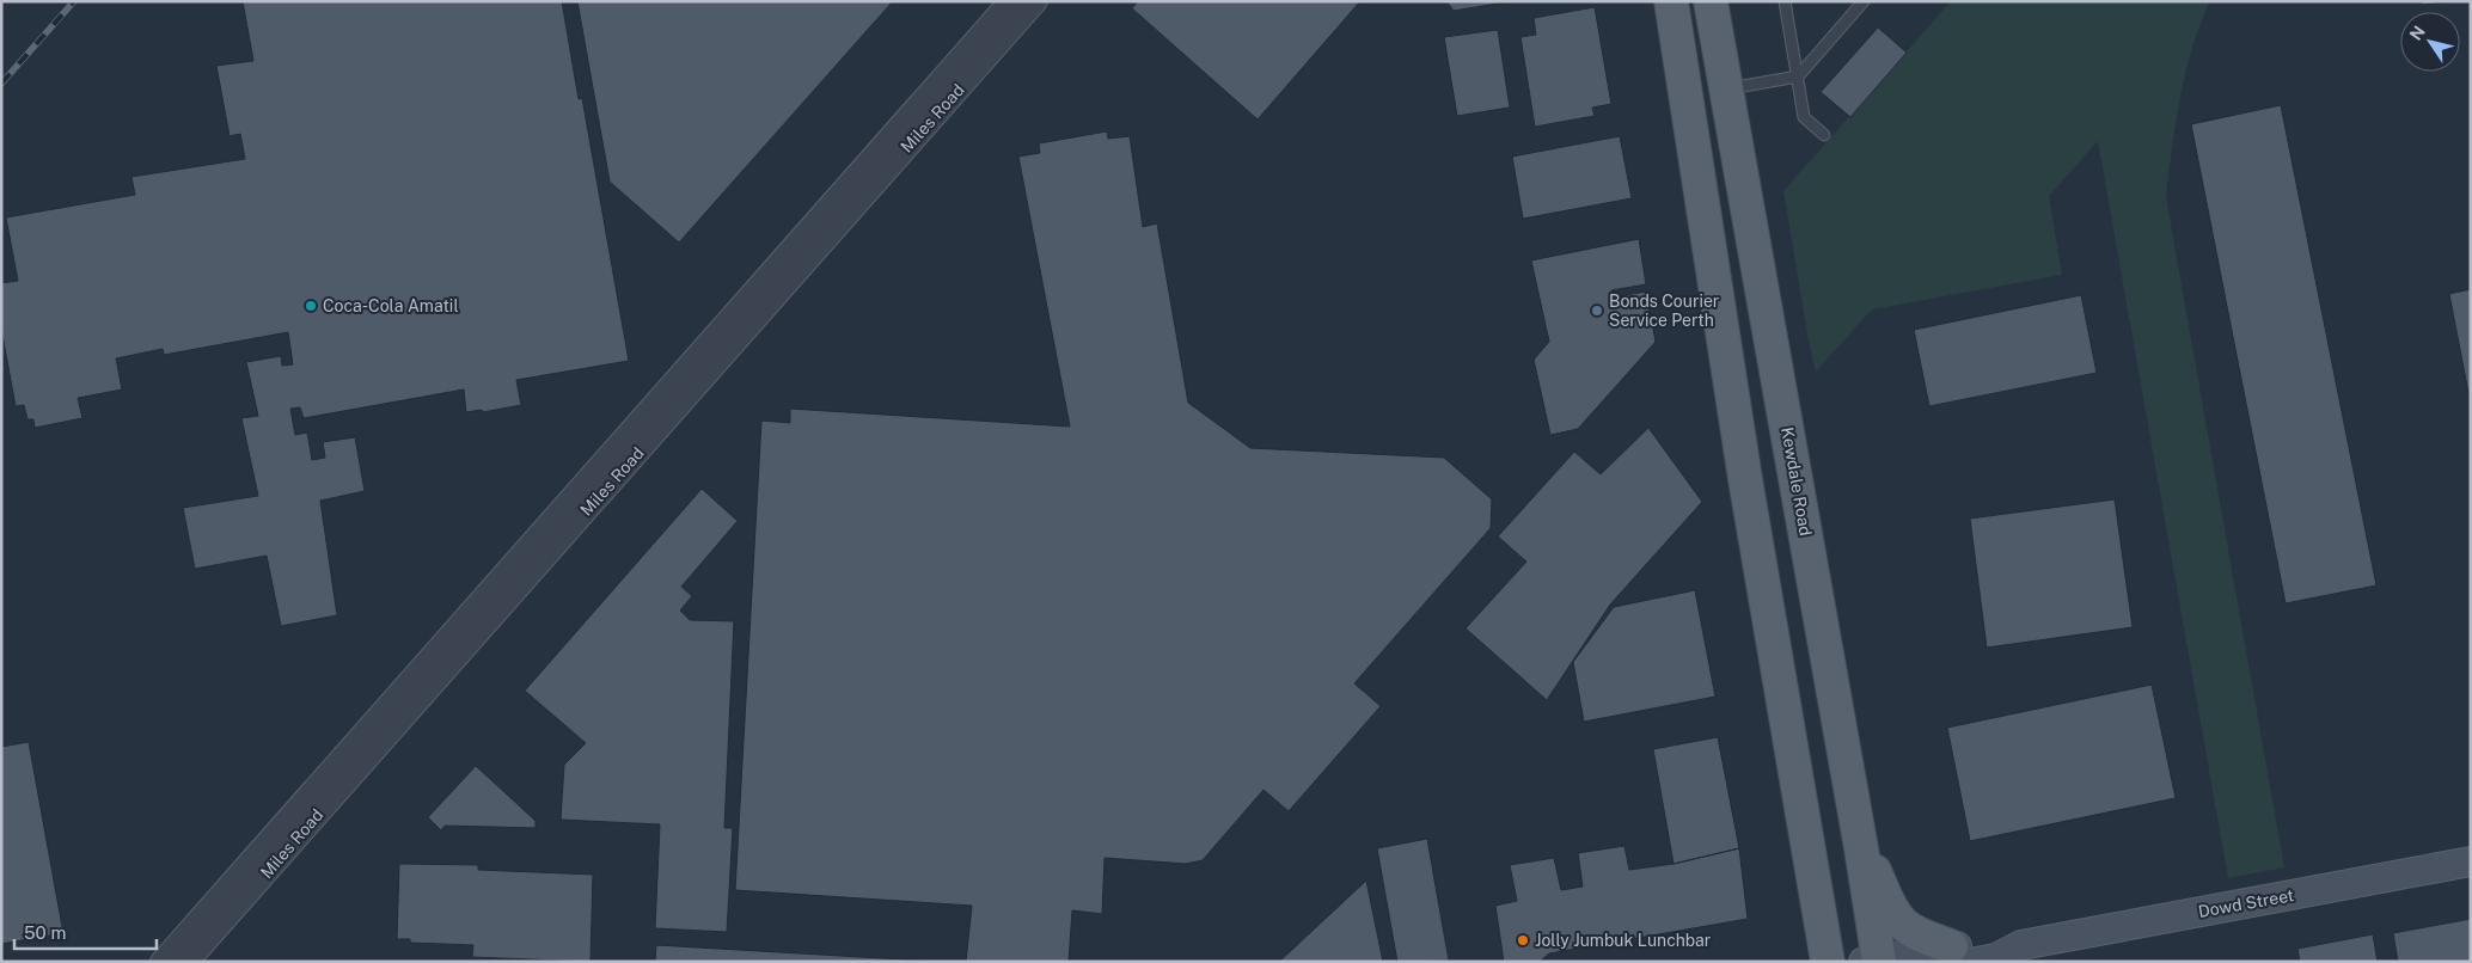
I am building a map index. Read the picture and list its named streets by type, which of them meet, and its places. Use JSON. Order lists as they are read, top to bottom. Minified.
{"streets":{"main road":["Kewdale Road"],"street":["Miles Road","Dowd Street"]},"crossings":[["Kewdale Road","Dowd Street"]],"places":["Coca-Cola Amatil","Bonds Courier Service Perth","Jolly Jumbuk Lunchbar"],"scale_bar":"50 m","north":"top left"}
